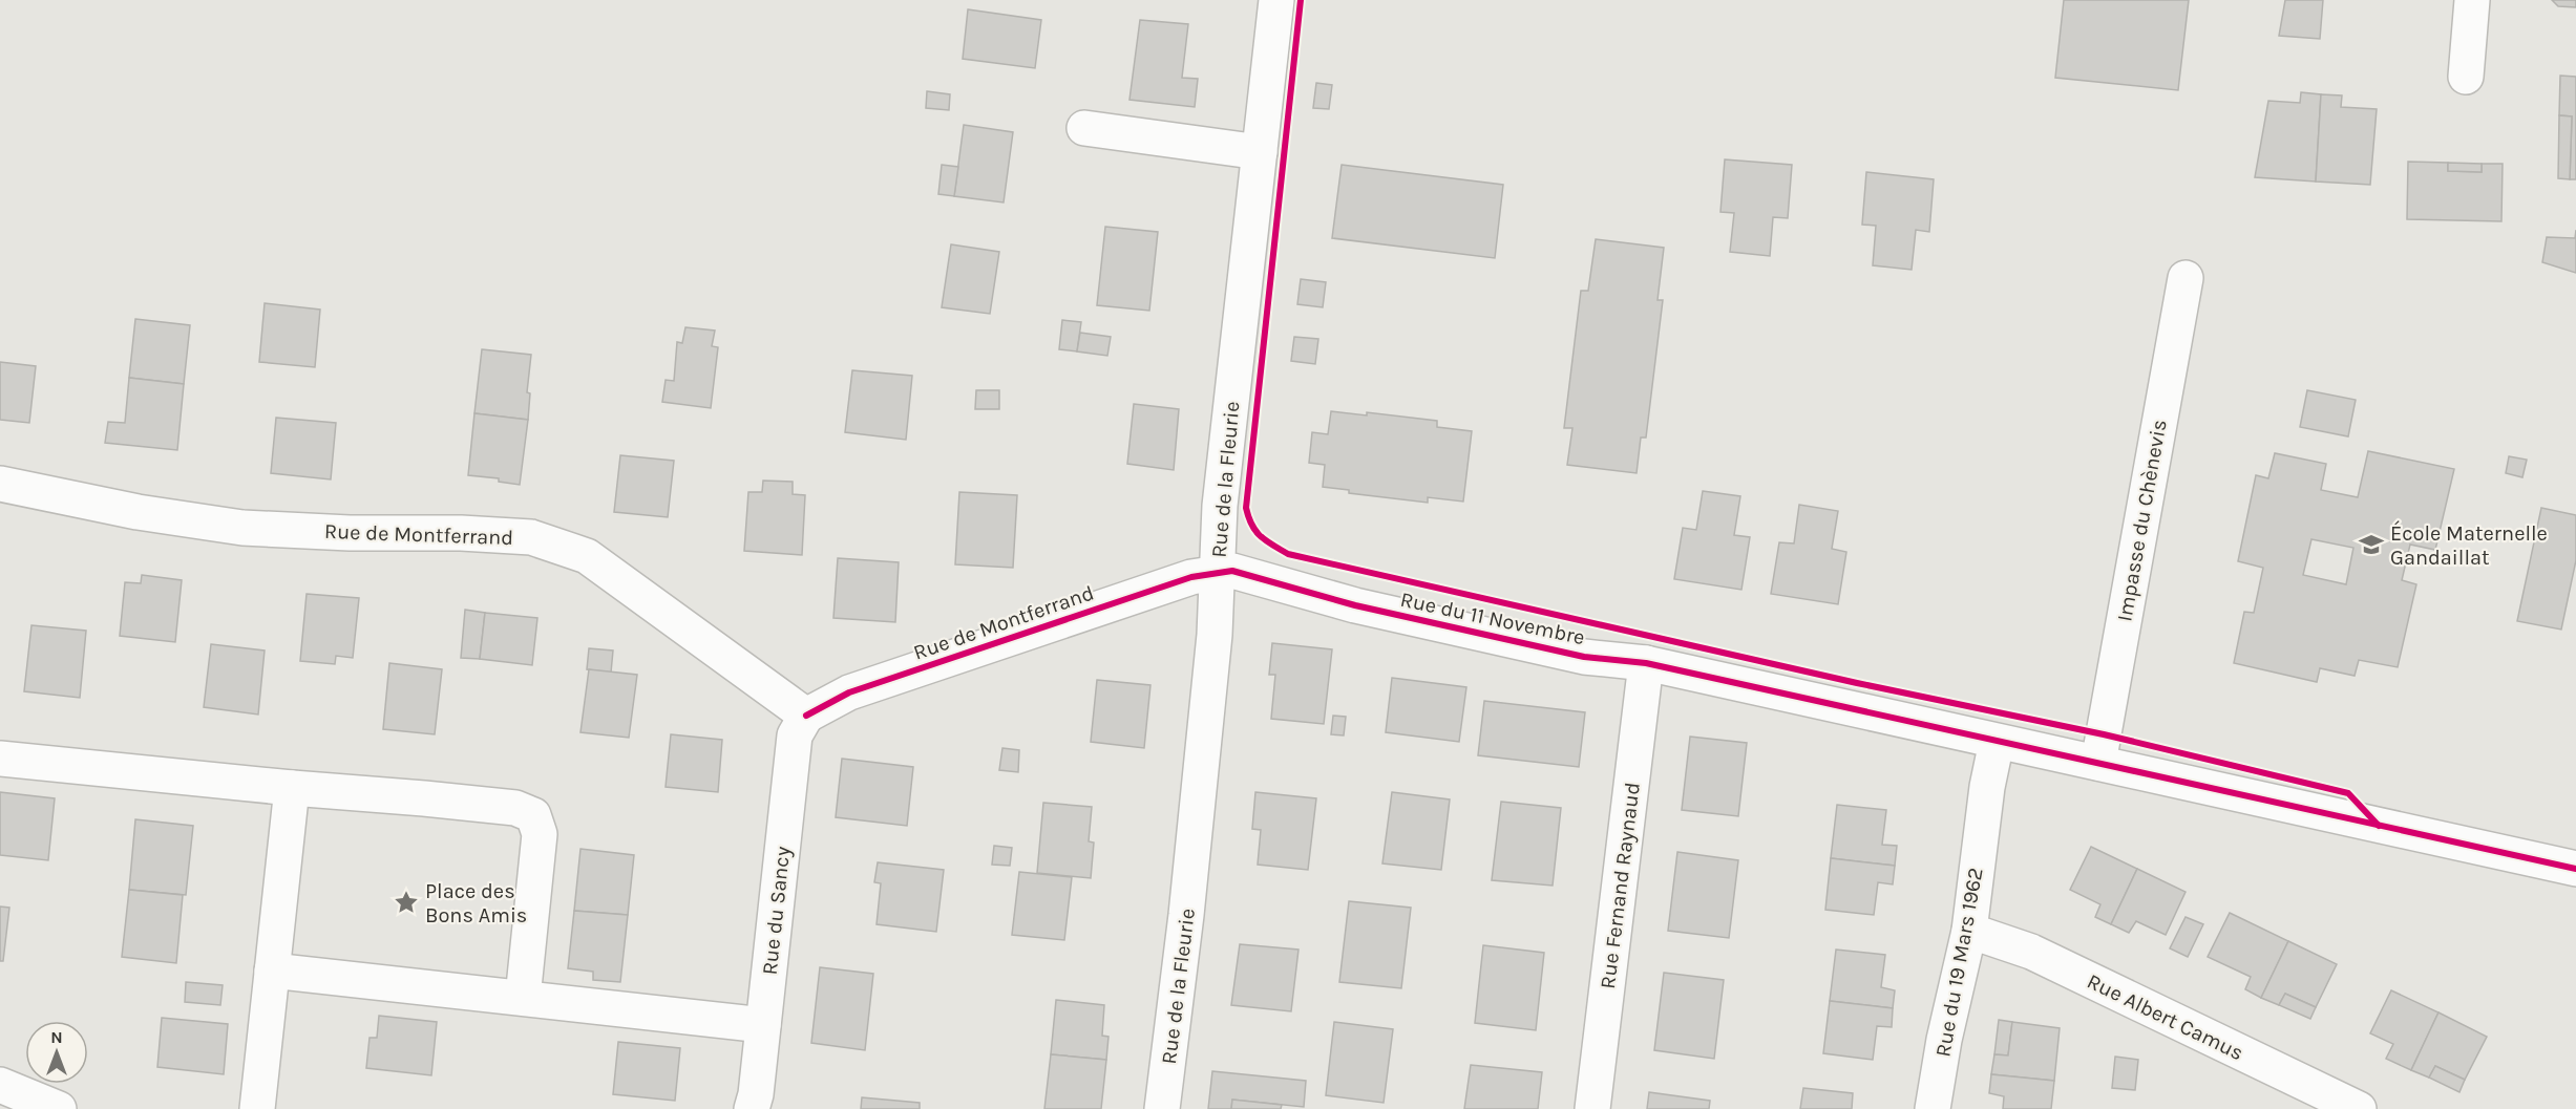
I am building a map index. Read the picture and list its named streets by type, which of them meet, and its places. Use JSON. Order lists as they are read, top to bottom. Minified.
{"streets":{"street":["Rue de la Fleurie","Impasse du Chènevis","Rue de Montferrand","Rue du 11 Novembre","Rue Fernand Raynaud","Rue du Sancy","Rue du 19 Mars 1962","Rue Albert Camus"]},"crossings":[["Rue de la Fleurie","Rue de Montferrand"],["Rue de la Fleurie","Rue du 11 Novembre"],["Impasse du Chènevis","Rue du 11 Novembre"],["Rue de Montferrand","Rue du 11 Novembre"],["Rue de Montferrand","Rue du Sancy"],["Rue du 11 Novembre","Rue Fernand Raynaud"],["Rue du 11 Novembre","Rue du 19 Mars 1962"],["Rue du 19 Mars 1962","Rue Albert Camus"]],"places":{"school or university":["École Maternelle Gandaillat"],"place":["Place des Bons Amis"]},"north":"top"}
